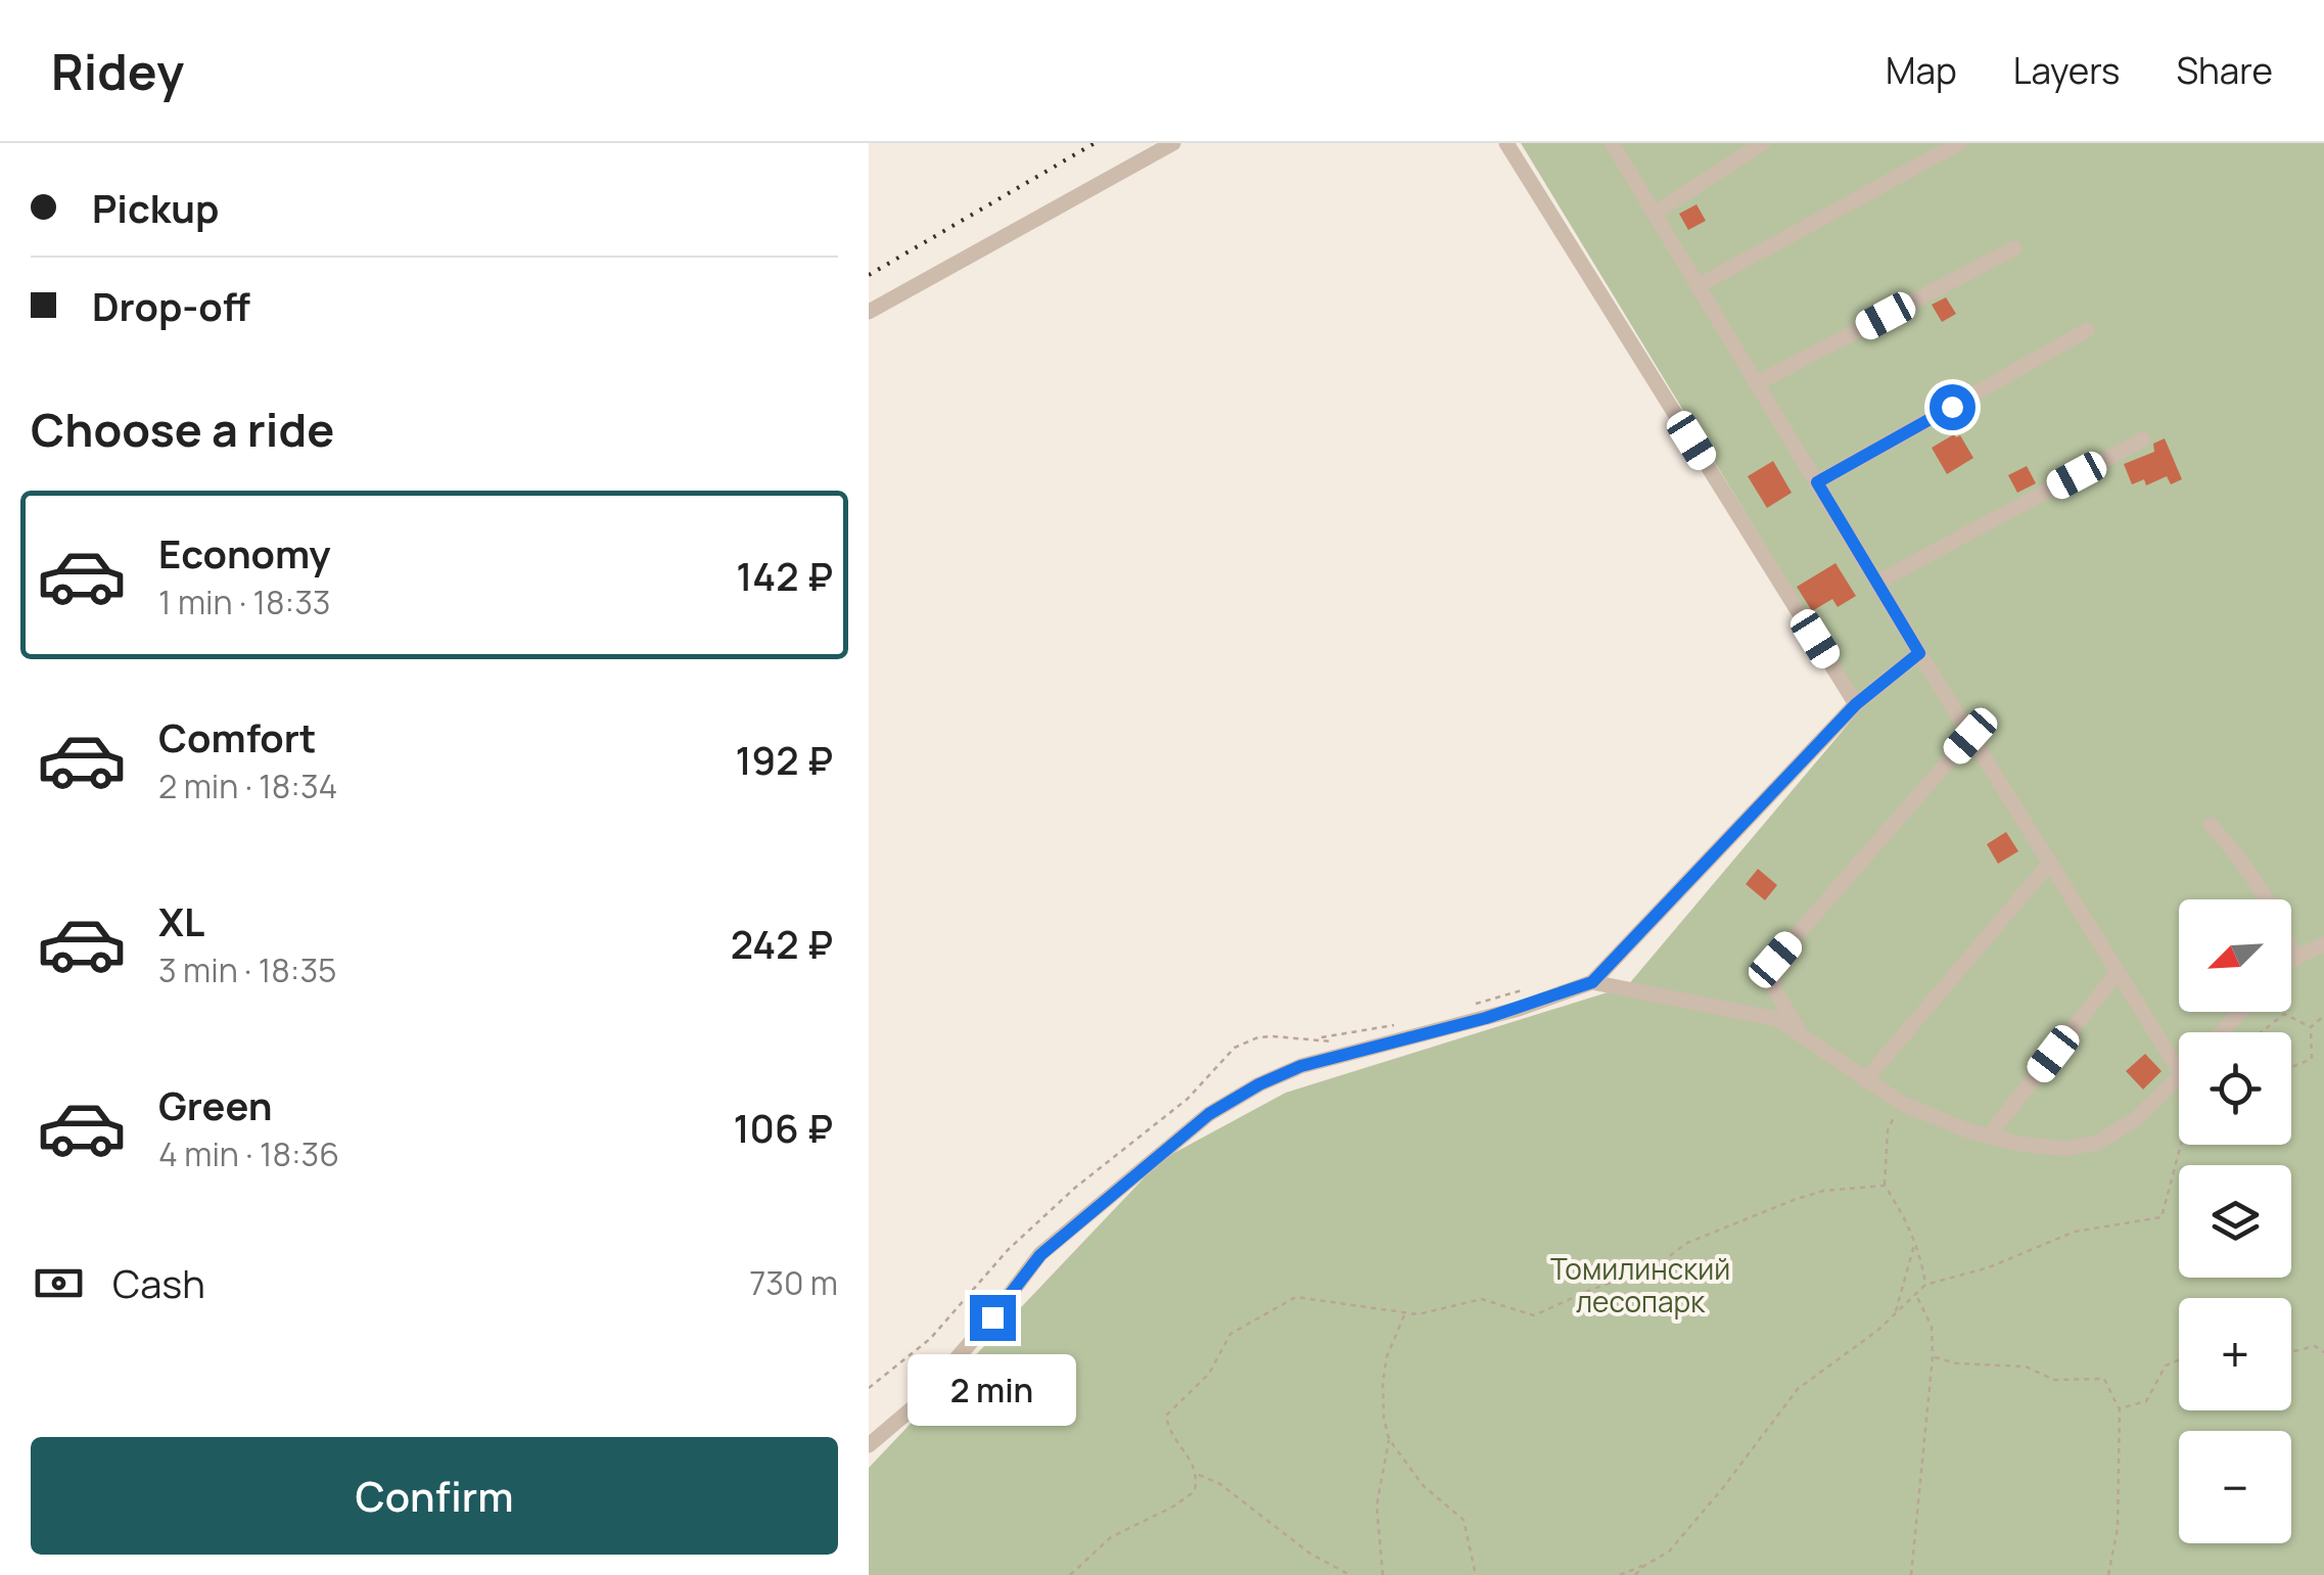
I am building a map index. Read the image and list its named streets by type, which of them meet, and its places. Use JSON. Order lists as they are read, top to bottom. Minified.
{"parks":["Томилинский лесопарк"],"north":"bottom left","page":{"header":"Ridey","nav":["Map","Layers","Share"],"banner":["Pickup","Drop-off"],"heading":"Choose a ride","list":[{"name":"Economy","note":"1 min · 18:33","value":"142 ₽"},{"name":"Comfort","note":"2 min · 18:34","value":"192 ₽"},{"name":"XL","note":"3 min · 18:35","value":"242 ₽"},{"name":"Green","note":"4 min · 18:36","value":"106 ₽"}],"map_buttons":["+","−"],"pay":["Cash","730 m"],"bubble":"2 min","buttons":"Confirm"}}
